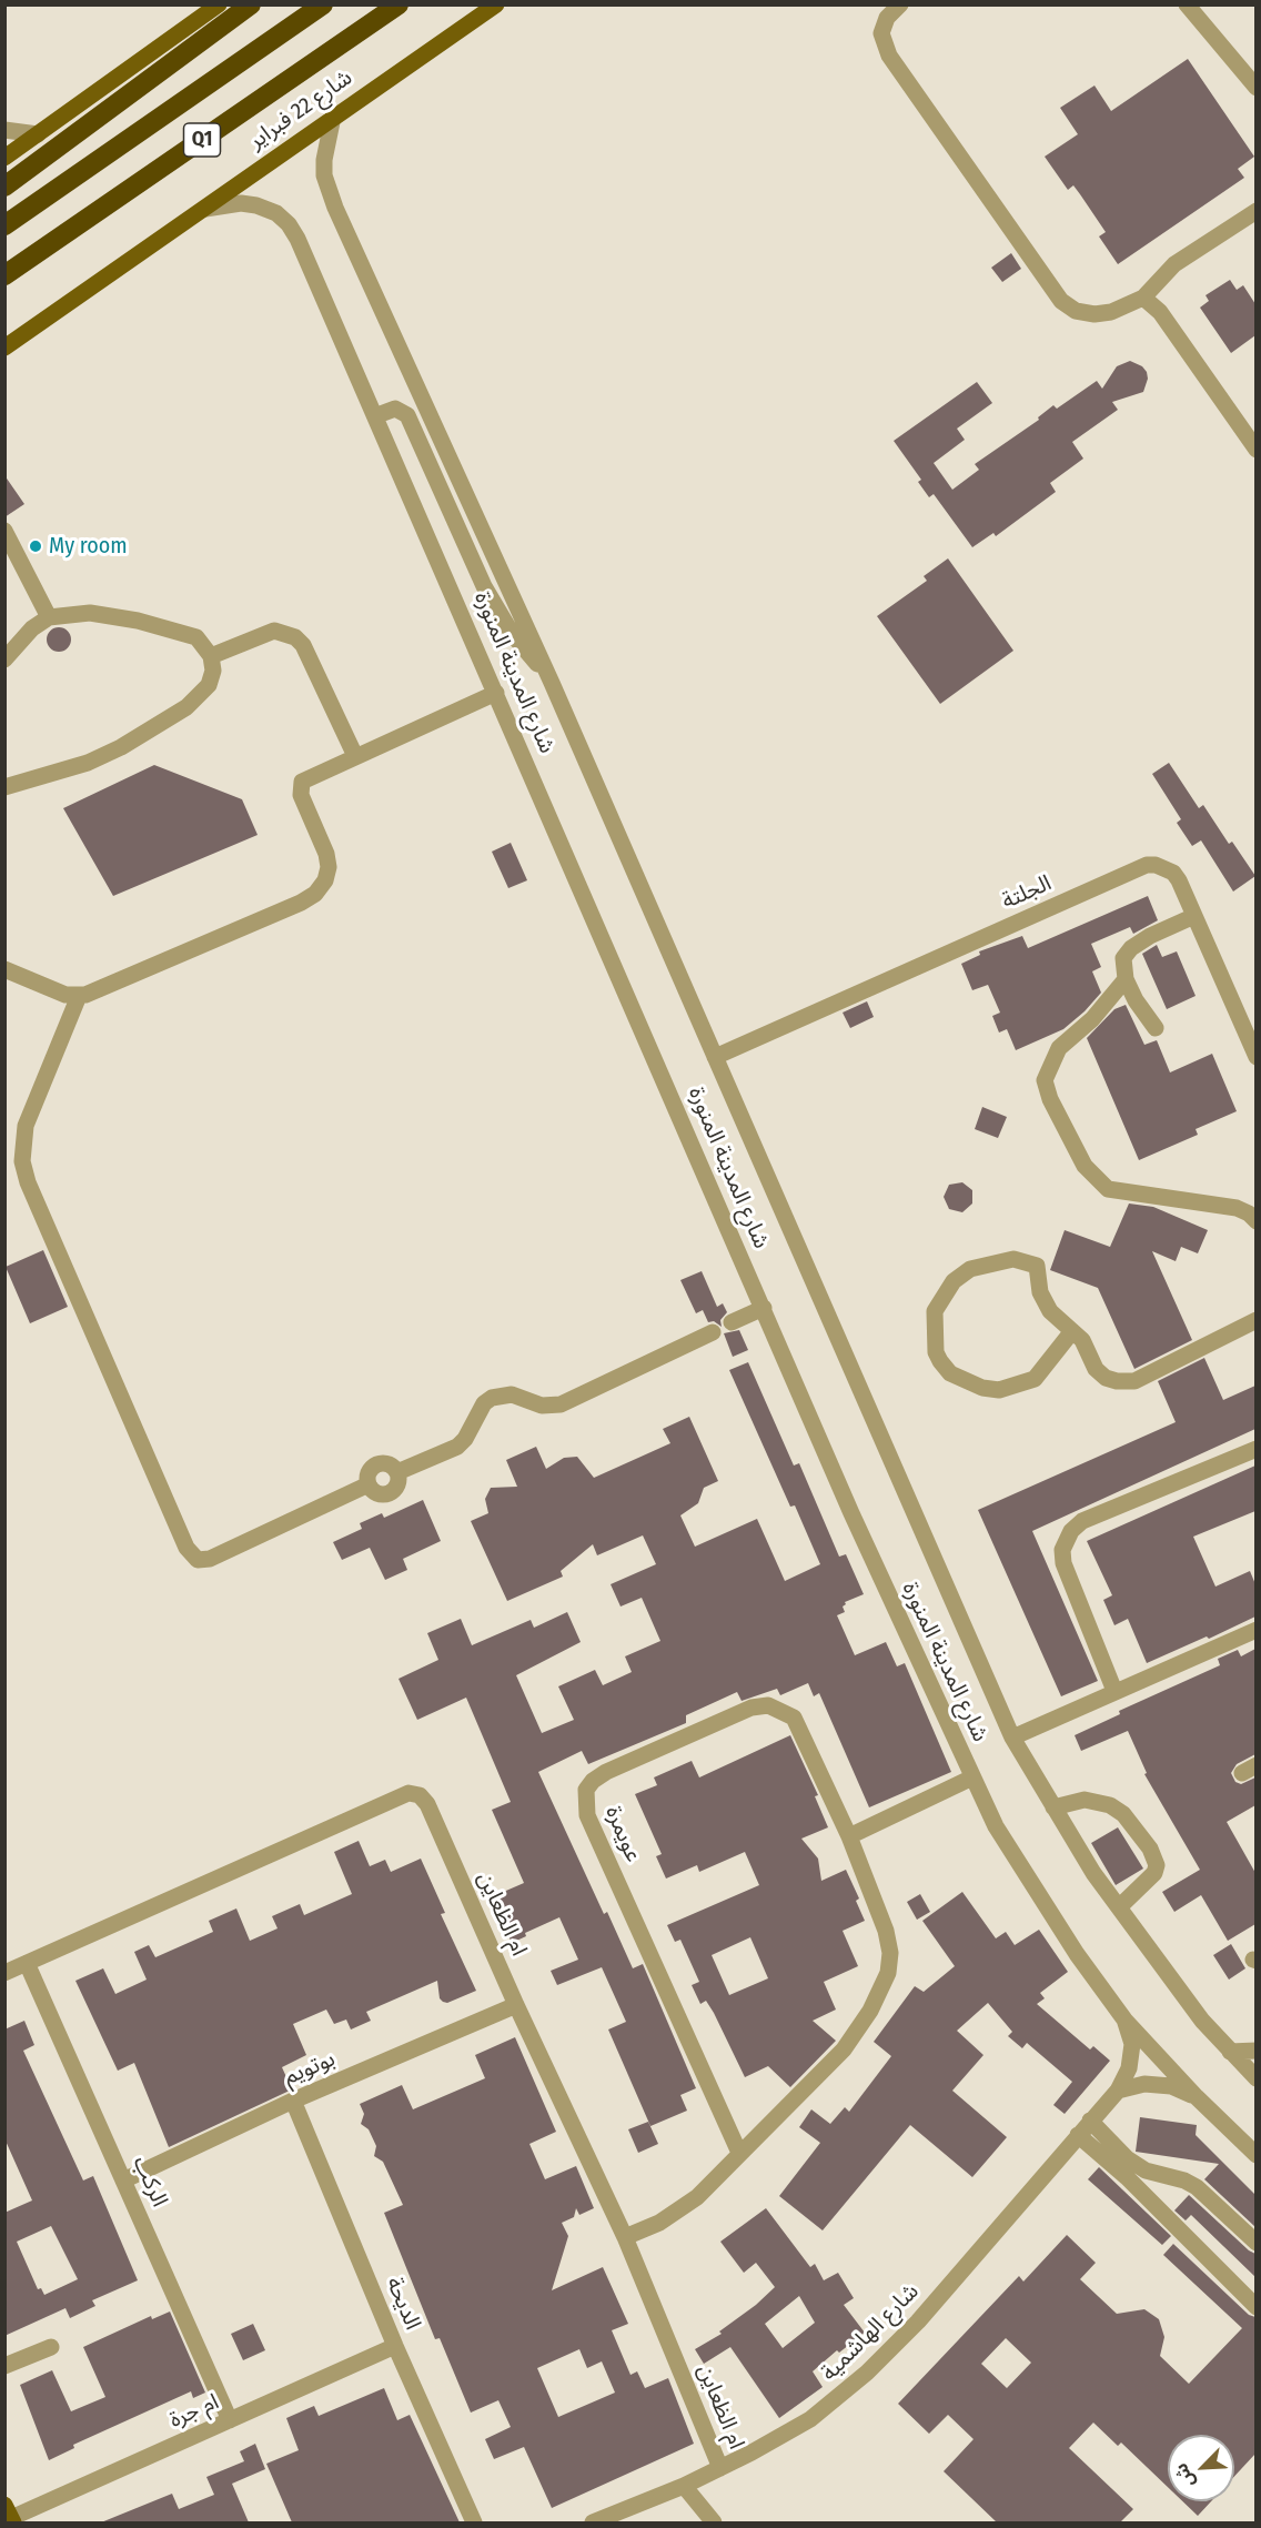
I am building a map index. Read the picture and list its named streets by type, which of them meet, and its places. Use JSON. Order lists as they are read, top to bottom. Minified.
{"streets":{"highway":["شارع 22 فبراير","Q1"],"street":["شارع المدينة المنورة","الجلتة","عويمرة","ام الظعاين","بوتويم","الركب","الديحة","شارع الهاشمية","ام جرة"]},"crossings":[["شارع 22 فبراير","شارع المدينة المنورة"],["شارع المدينة المنورة","الجلتة"],["شارع المدينة المنورة","شارع الهاشمية"],["عويمرة","ام الظعاين"],["ام الظعاين","بوتويم"],["ام الظعاين","الركب"],["ام الظعاين","شارع الهاشمية"],["بوتويم","الركب"],["بوتويم","الديحة"],["الركب","ام جرة"],["الديحة","ام جرة"]],"places":["My room"],"north":"bottom left"}
